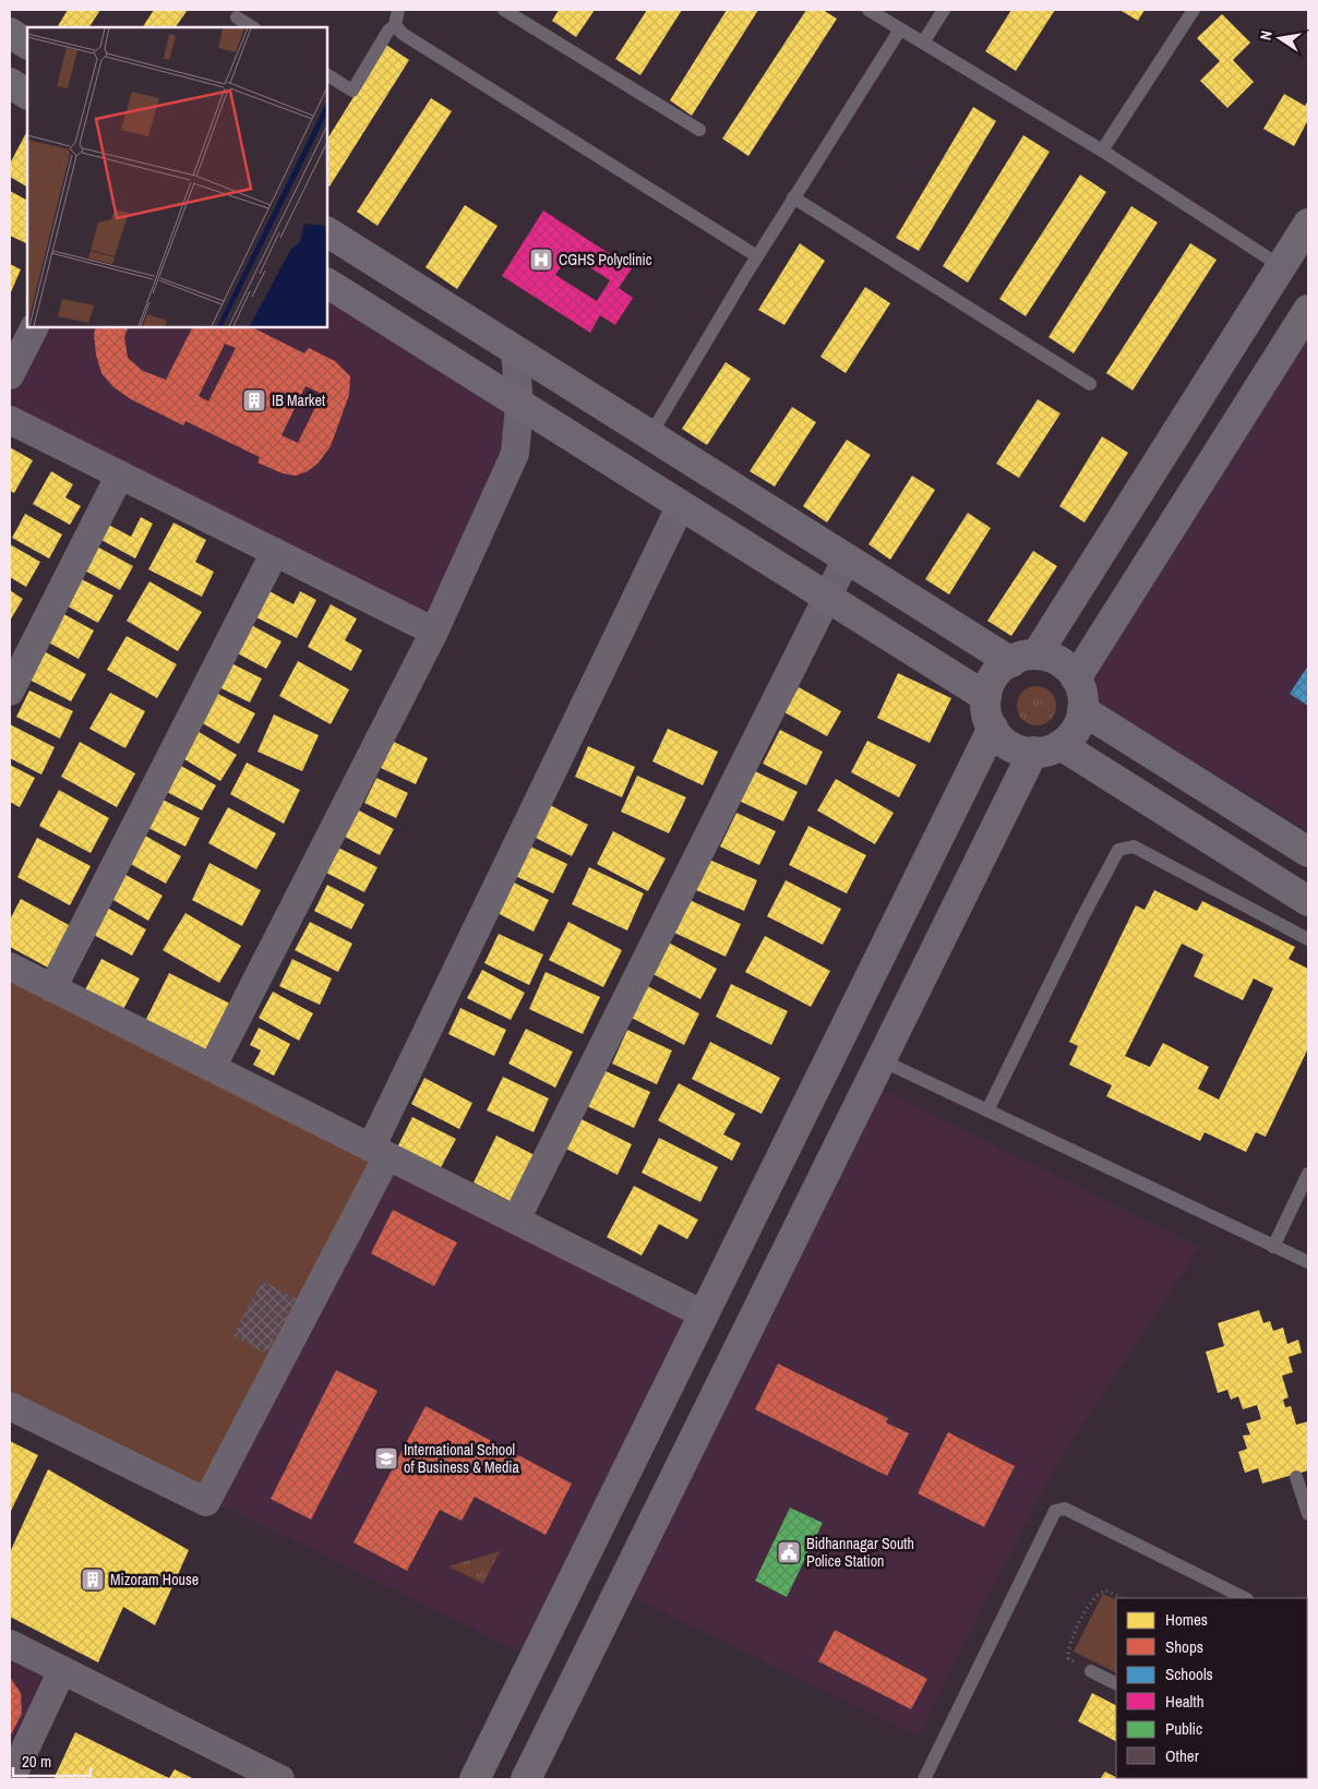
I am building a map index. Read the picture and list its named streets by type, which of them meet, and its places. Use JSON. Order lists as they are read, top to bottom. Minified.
{"places":{"hospital":["CGHS Polyclinic"],"building":["IB Market","Mizoram House"],"school or university":["International School of Business & Media"],"public building":["Bidhannagar South Police Station"]},"legend":["Homes","Shops","Schools","Health","Public","Other"],"scale_bar":"20 m","north":"left"}
